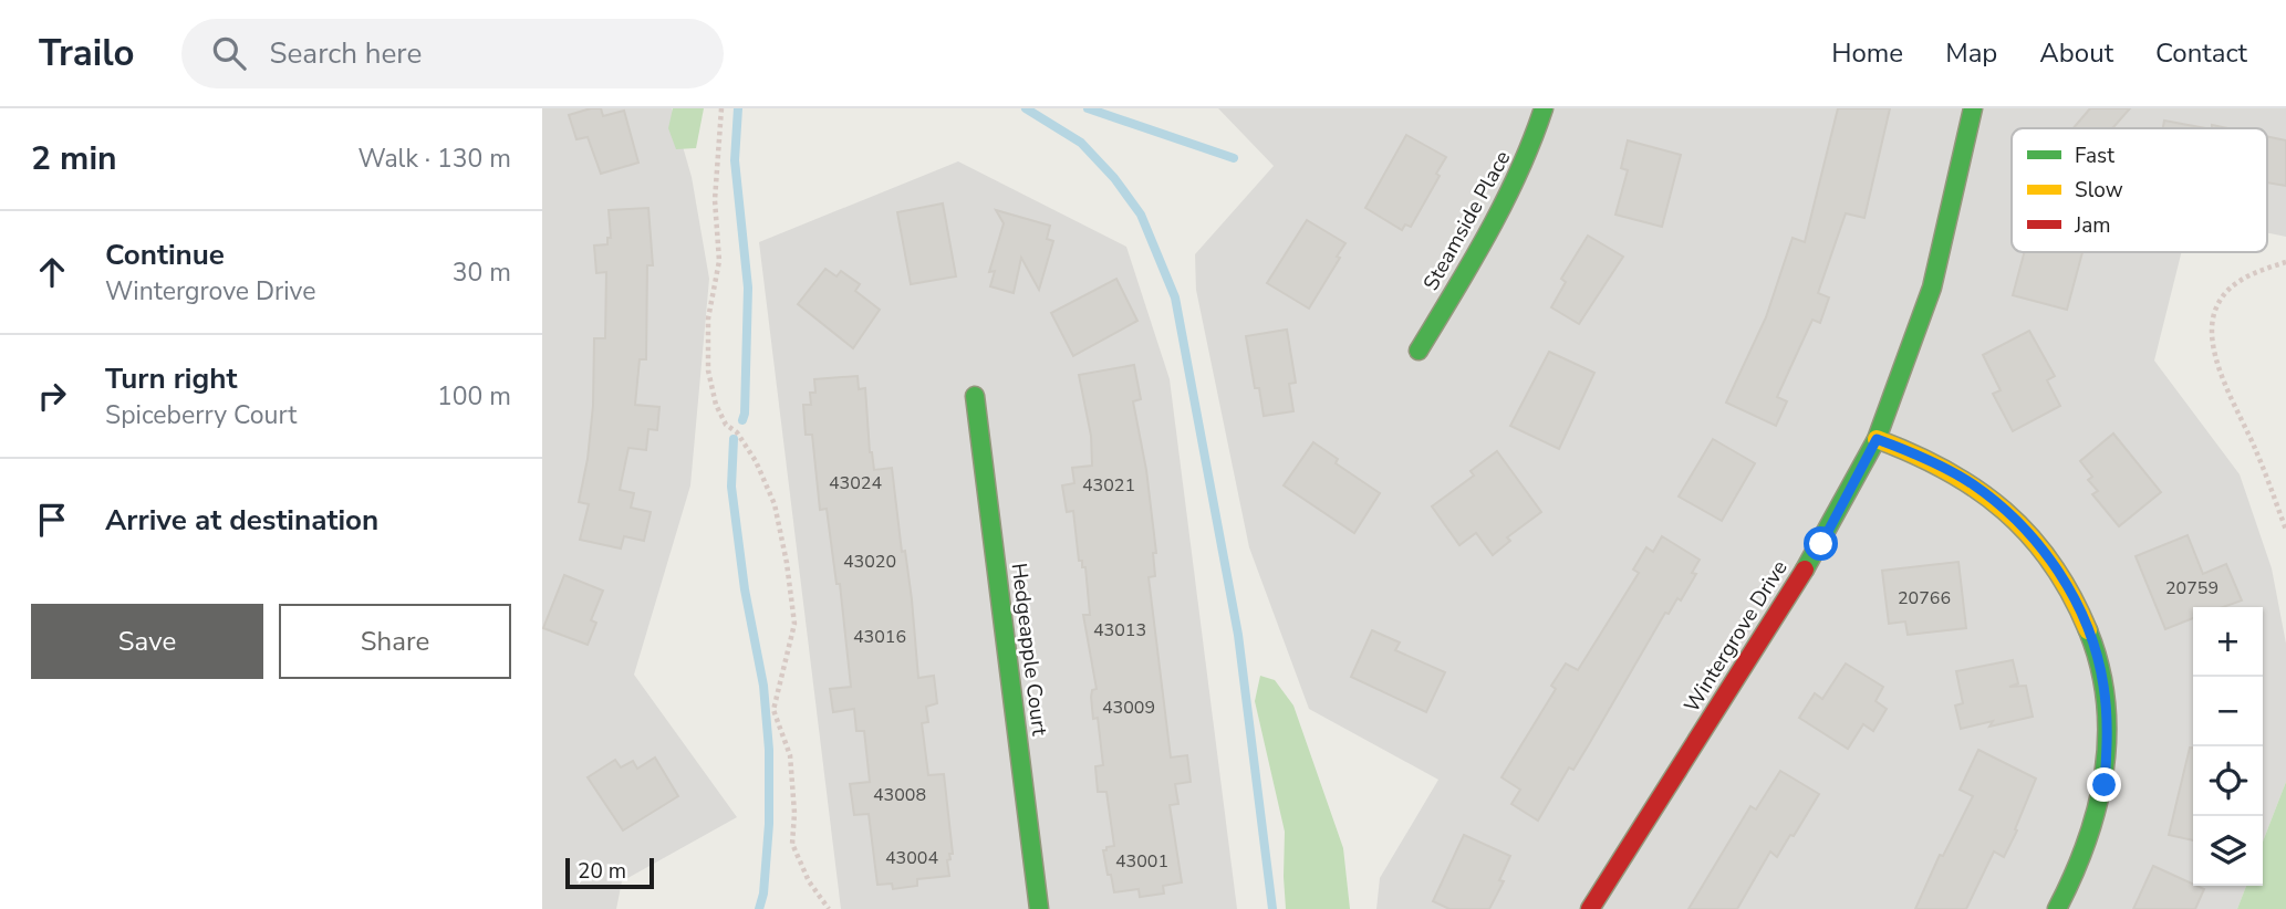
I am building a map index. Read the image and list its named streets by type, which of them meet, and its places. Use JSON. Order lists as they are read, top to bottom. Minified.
{"streets":{"street":["Steamside Place","Wintergrove Drive","Hedgeapple Court"]},"house_numbers":["43024","43021","43020","20759","20766","43013","43016","43009","43008","43004","43001"],"legend":["Fast","Slow","Jam"],"scale_bar":"20 m","page":{"header":"Trailo","search":"Search here","nav":["Home","Map","About","Contact"],"heading":["2 min","Walk · 130 m"],"list":[["Continue","Wintergrove Drive","30 m"],["Turn right","Spiceberry Court","100 m"],"Arrive at destination"],"buttons":["Save","Share"],"map_buttons":["+","−"],"scale":"20 m"}}
